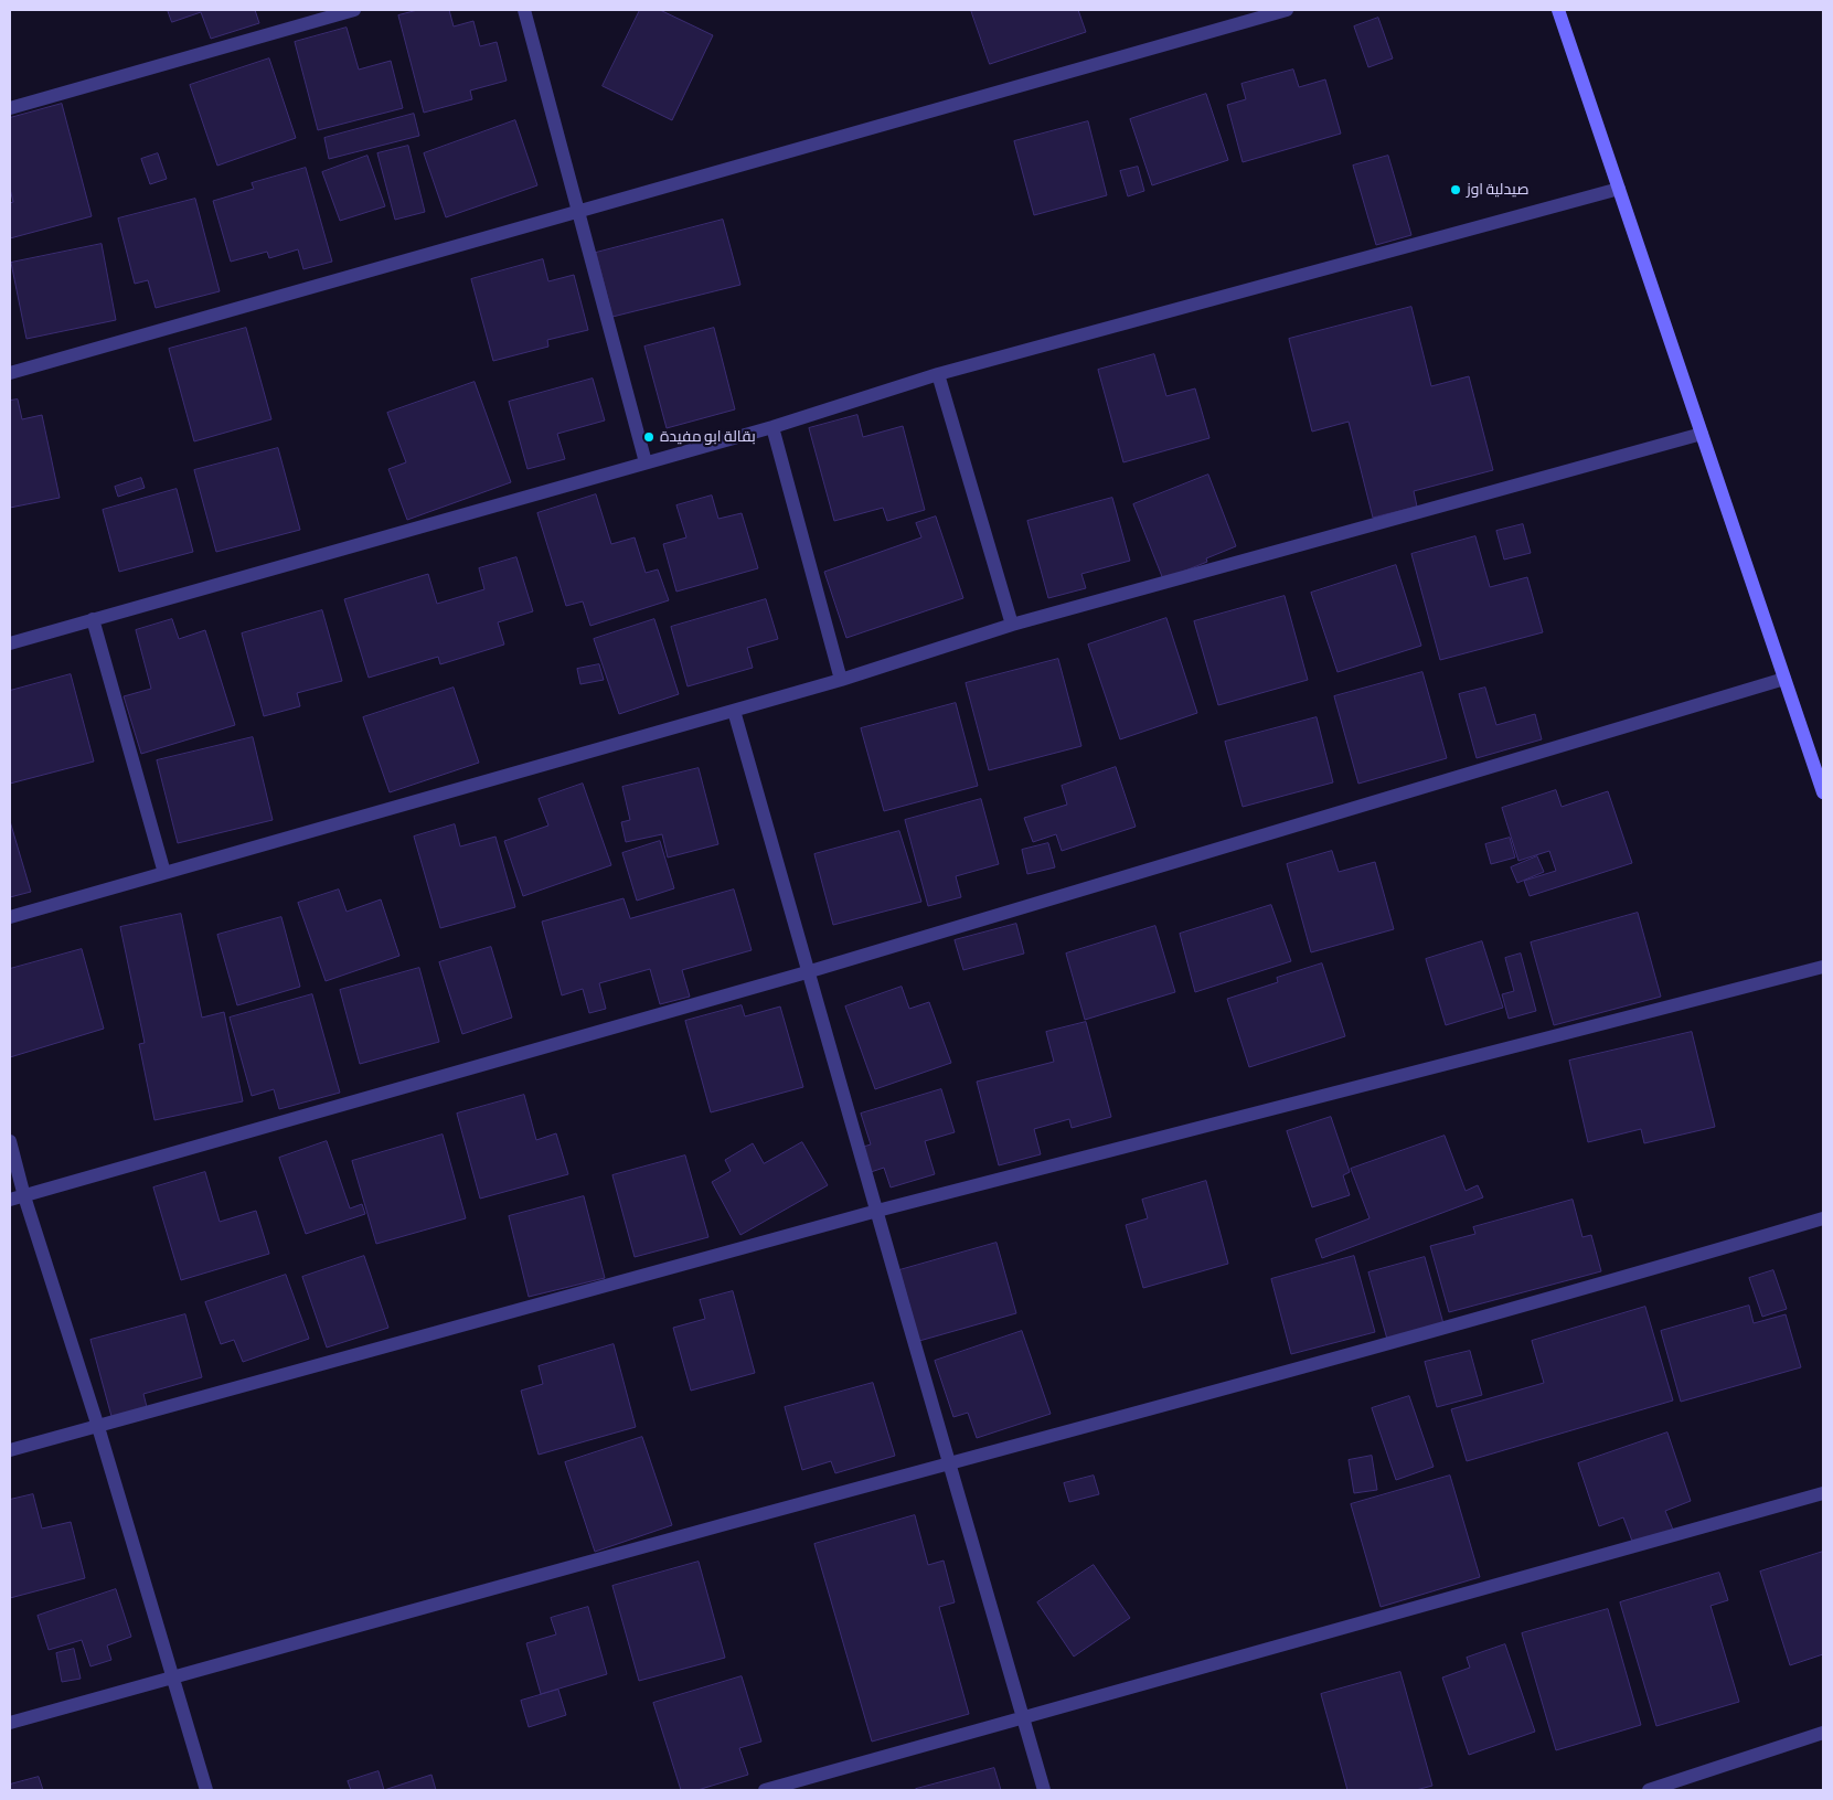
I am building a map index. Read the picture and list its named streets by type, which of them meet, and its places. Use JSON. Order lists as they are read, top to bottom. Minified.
{"places":["صيدلية اوز","بقالة ابو مفيدة"]}
